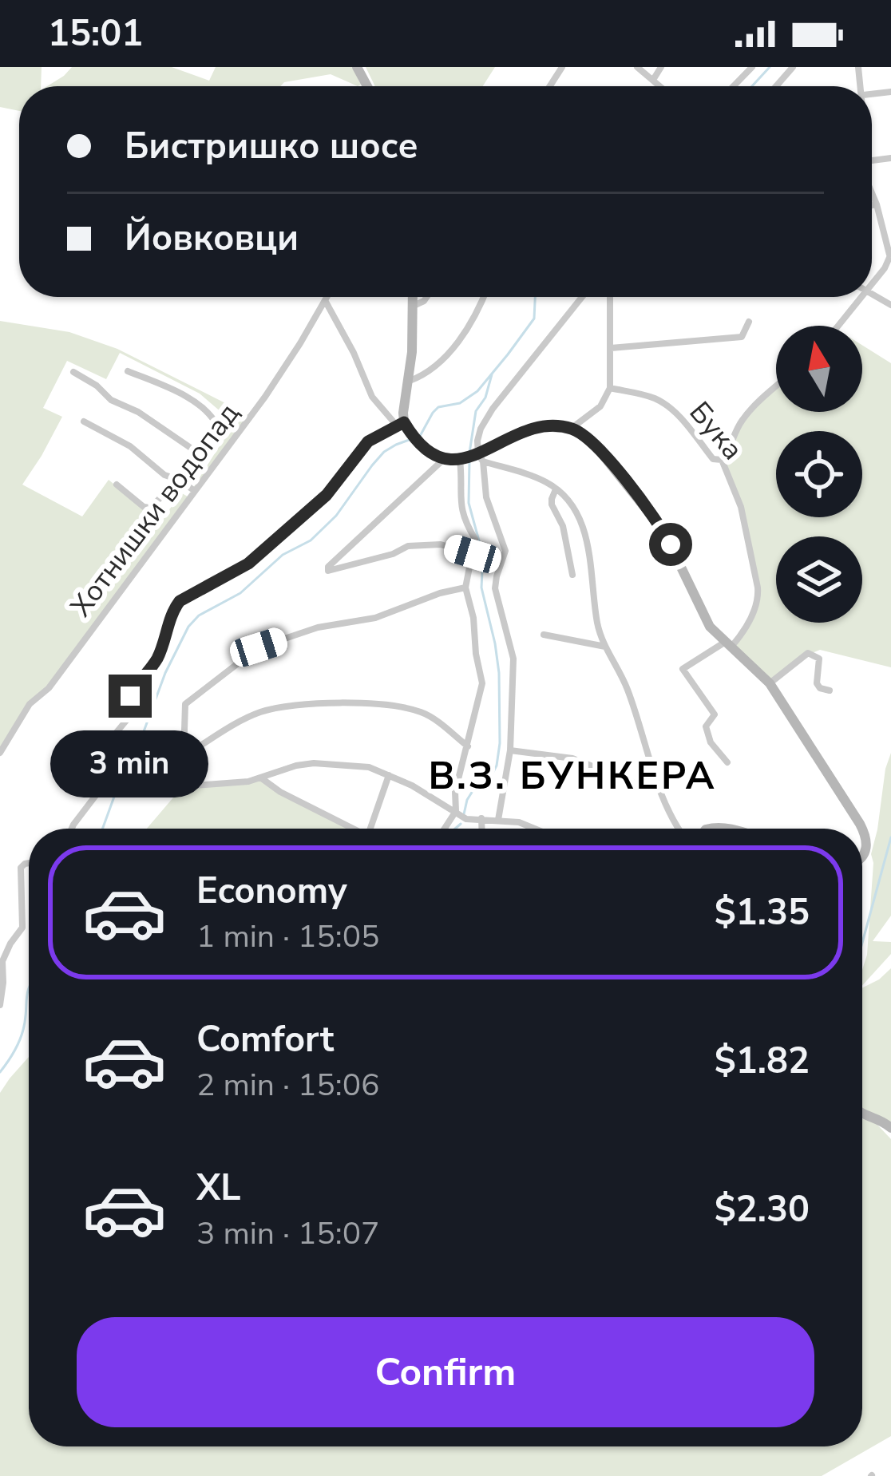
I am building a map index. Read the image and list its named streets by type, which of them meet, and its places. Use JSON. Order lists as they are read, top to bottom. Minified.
{"streets":{"street":["Бука","Хотнишки водопад"]},"districts":["В.З. БУНКЕРА"],"north":"top","page":{"status":"15:01","banner":["Бистришко шосе","Йовковци"],"bubble":"3 min","list":[{"name":"Economy","note":"1 min · 15:05","value":"$1.35"},{"name":"Comfort","note":"2 min · 15:06","value":"$1.82"},{"name":"XL","note":"3 min · 15:07","value":"$2.30"}],"buttons":"Confirm"}}
